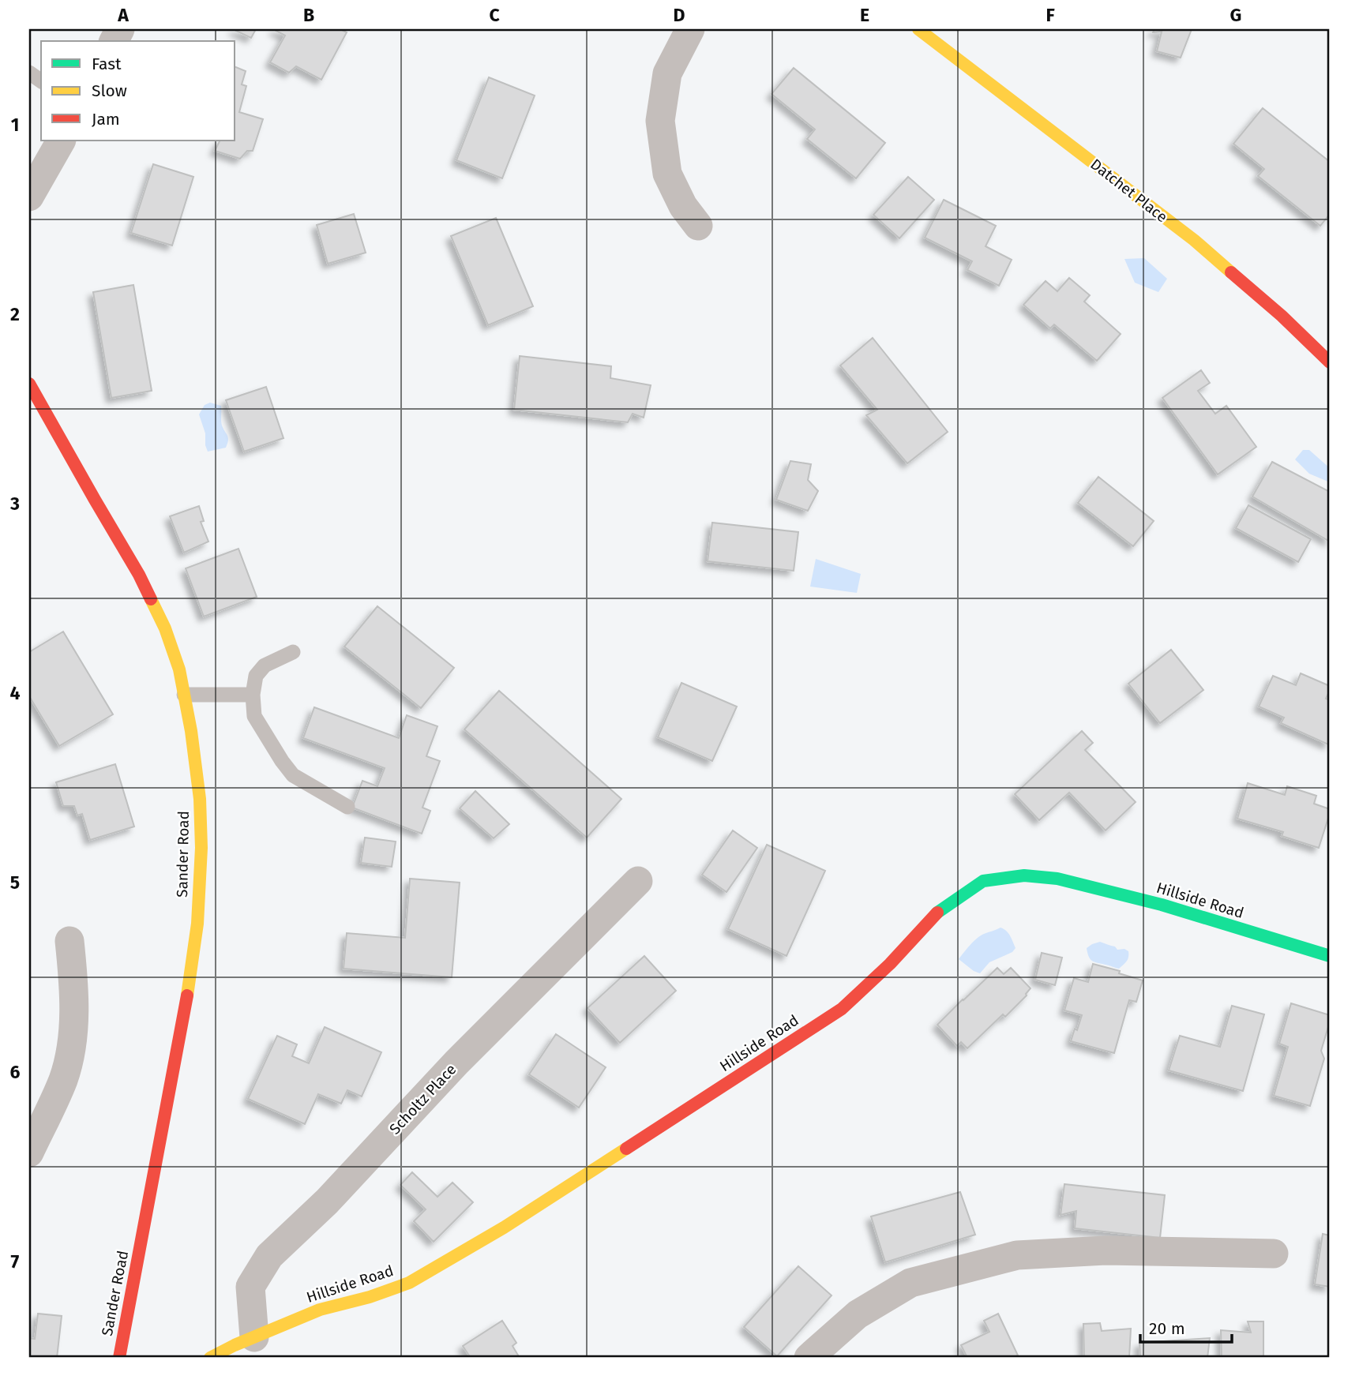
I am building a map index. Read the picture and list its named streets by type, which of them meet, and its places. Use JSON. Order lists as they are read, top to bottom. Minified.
{"streets":{"street":["Datchet Place","Sander Road","Hillside Road","Scholtz Place"]},"crossings":[["Hillside Road","Scholtz Place"]],"legend":["Fast","Slow","Jam"],"scale_bar":"20 m","grid":{"columns":["A","B","C","D","E","F","G"],"rows":["1","2","3","4","5","6","7"]}}
